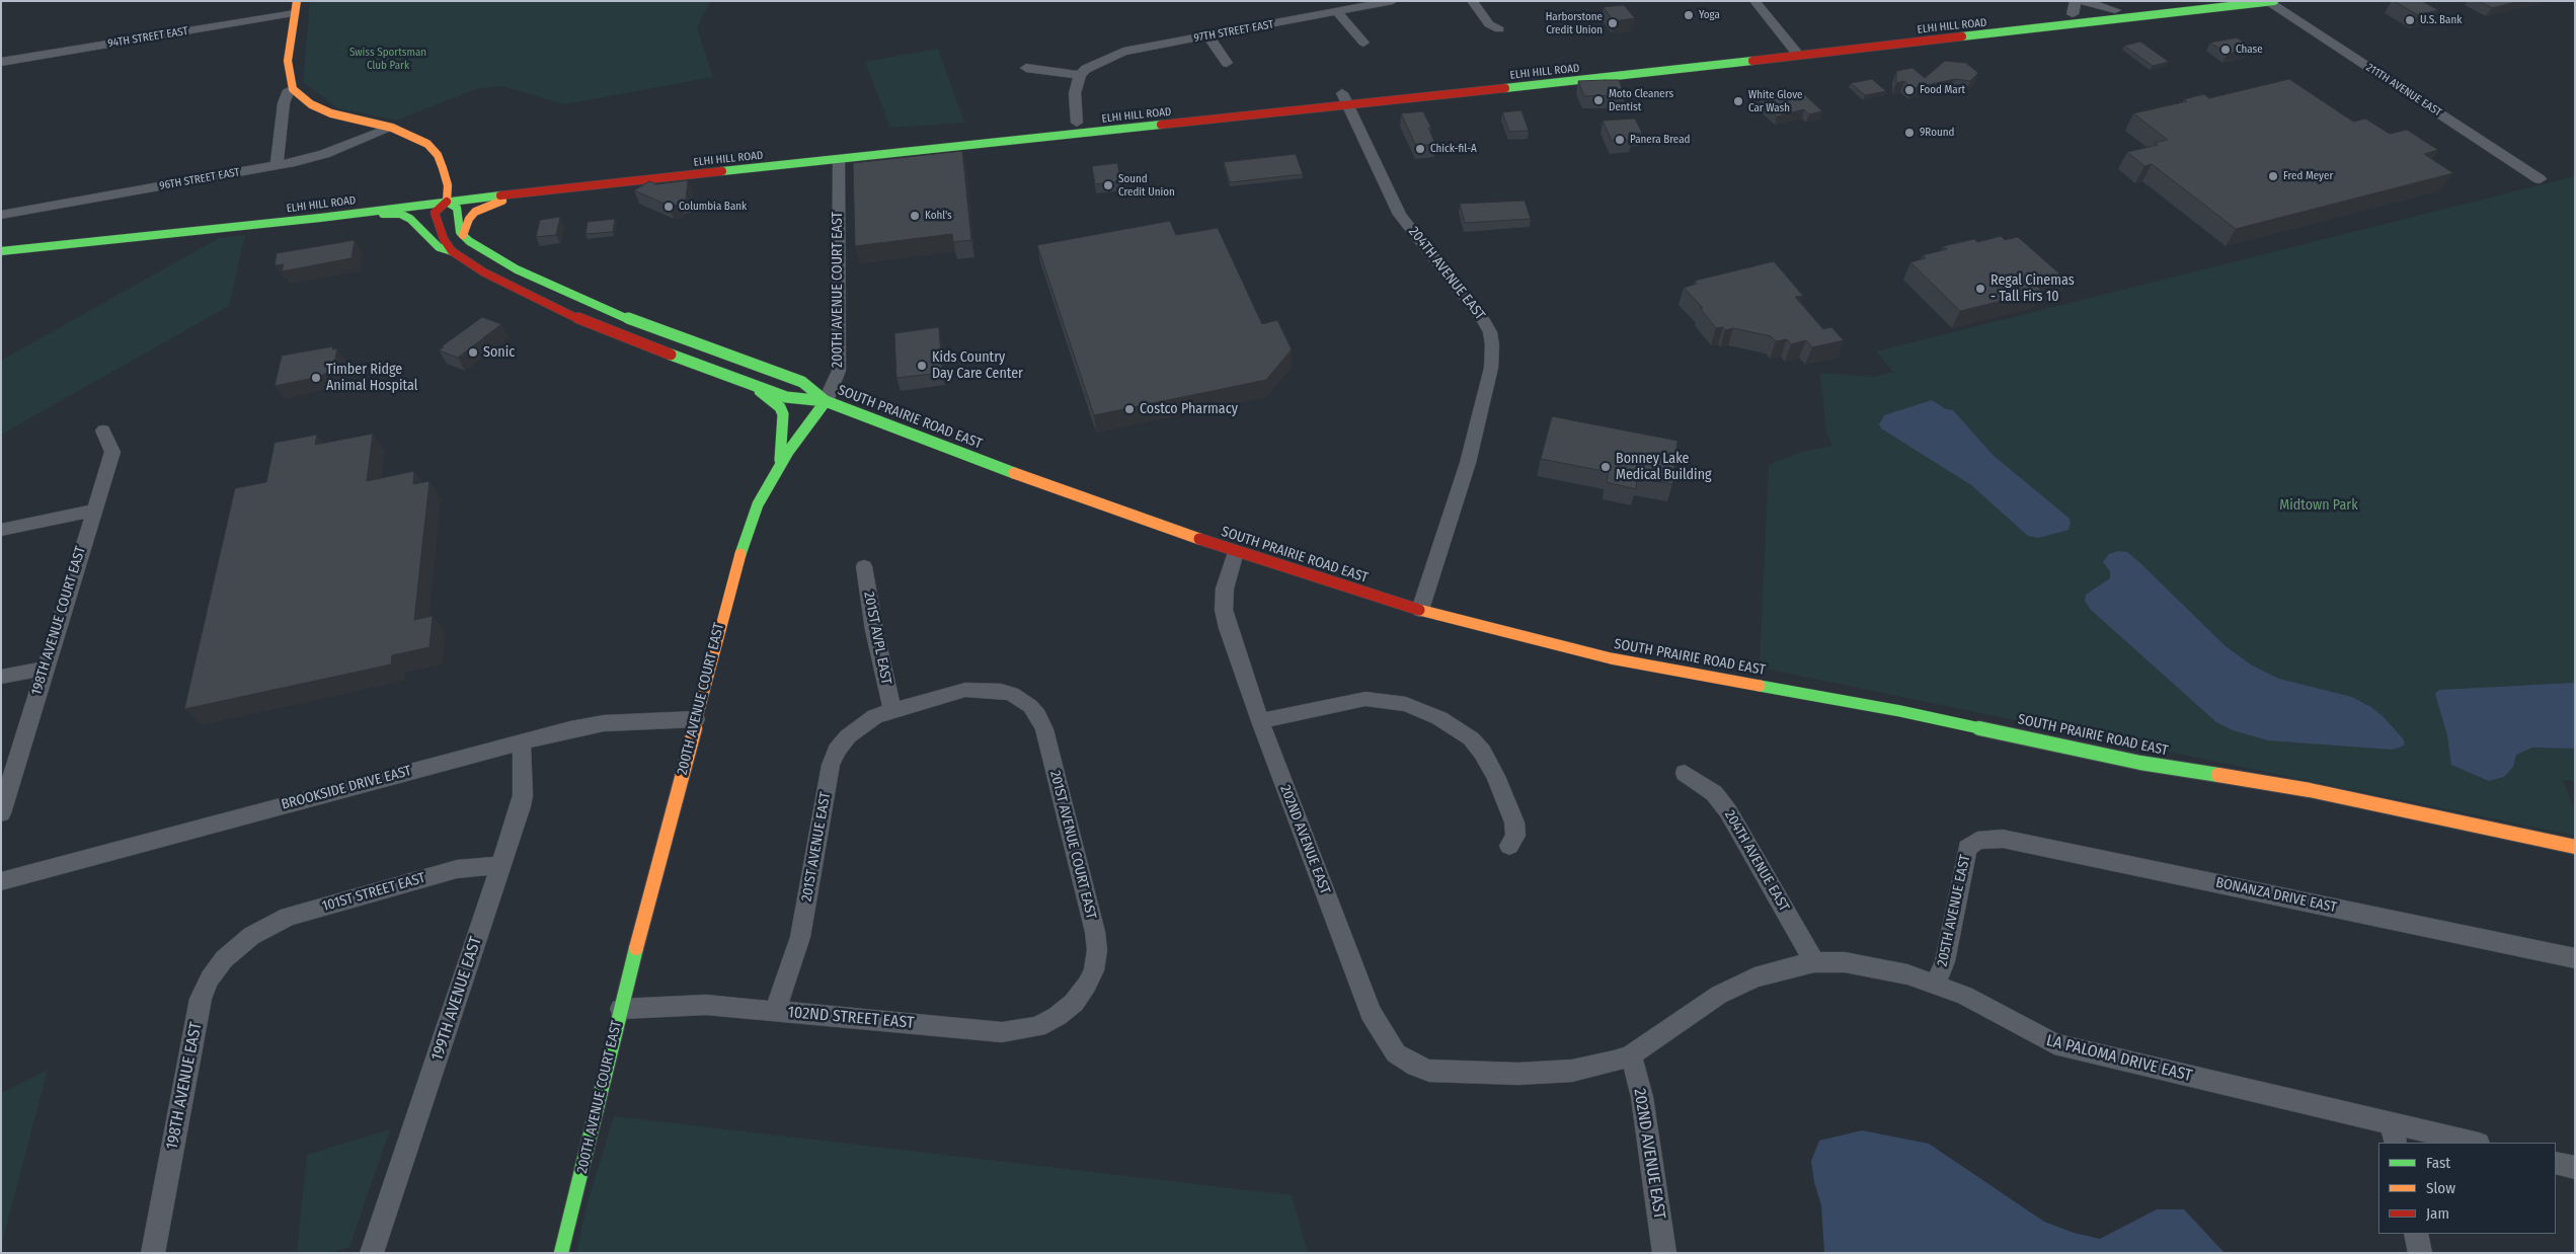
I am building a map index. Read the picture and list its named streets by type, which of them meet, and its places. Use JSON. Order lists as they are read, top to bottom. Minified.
{"streets":{"main road":["ELHI HILL ROAD","200TH AVENUE COURT EAST","SOUTH PRAIRIE ROAD EAST"],"street":["97TH STREET EAST","94TH STREET EAST","211TH AVENUE EAST","96TH STREET EAST","204TH AVENUE EAST","198TH AVENUE COURT EAST","201ST AVPL EAST","BROOKSIDE DRIVE EAST","202ND AVENUE EAST","201ST AVENUE COURT EAST","201ST AVENUE EAST","101ST STREET EAST","BONANZA DRIVE EAST","205TH AVENUE EAST","199TH AVENUE EAST","102ND STREET EAST","LA PALOMA DRIVE EAST","198TH AVENUE EAST"]},"crossings":[["ELHI HILL ROAD","211TH AVENUE EAST"],["ELHI HILL ROAD","204TH AVENUE EAST"],["ELHI HILL ROAD","200TH AVENUE COURT EAST"],["ELHI HILL ROAD","SOUTH PRAIRIE ROAD EAST"],["204TH AVENUE EAST","SOUTH PRAIRIE ROAD EAST"],["204TH AVENUE EAST","LA PALOMA DRIVE EAST"],["200TH AVENUE COURT EAST","SOUTH PRAIRIE ROAD EAST"],["200TH AVENUE COURT EAST","BROOKSIDE DRIVE EAST"],["200TH AVENUE COURT EAST","102ND STREET EAST"],["SOUTH PRAIRIE ROAD EAST","202ND AVENUE EAST"],["201ST AVPL EAST","201ST AVENUE COURT EAST"],["201ST AVPL EAST","201ST AVENUE EAST"],["BROOKSIDE DRIVE EAST","199TH AVENUE EAST"],["202ND AVENUE EAST","LA PALOMA DRIVE EAST"],["201ST AVENUE COURT EAST","201ST AVENUE EAST"],["201ST AVENUE COURT EAST","102ND STREET EAST"],["201ST AVENUE EAST","102ND STREET EAST"],["101ST STREET EAST","199TH AVENUE EAST"],["101ST STREET EAST","198TH AVENUE EAST"],["BONANZA DRIVE EAST","205TH AVENUE EAST"],["205TH AVENUE EAST","LA PALOMA DRIVE EAST"]],"parks":["Swiss Sportsman Club Park","Midtown Park"],"places":["Yoga","U.S. Bank","Harborstone Credit Union","Chase","Food Mart","Moto Cleaners Dentist","White Glove Car Wash","9Round","Panera Bread","Chick-fil-A","Fred Meyer","Sound Credit Union","Columbia Bank","Kohl's","Regal Cinemas - Tall Firs 10","Sonic","Kids Country Day Care Center","Timber Ridge Animal Hospital","Costco Pharmacy","Bonney Lake Medical Building"],"legend":["Fast","Slow","Jam"]}
